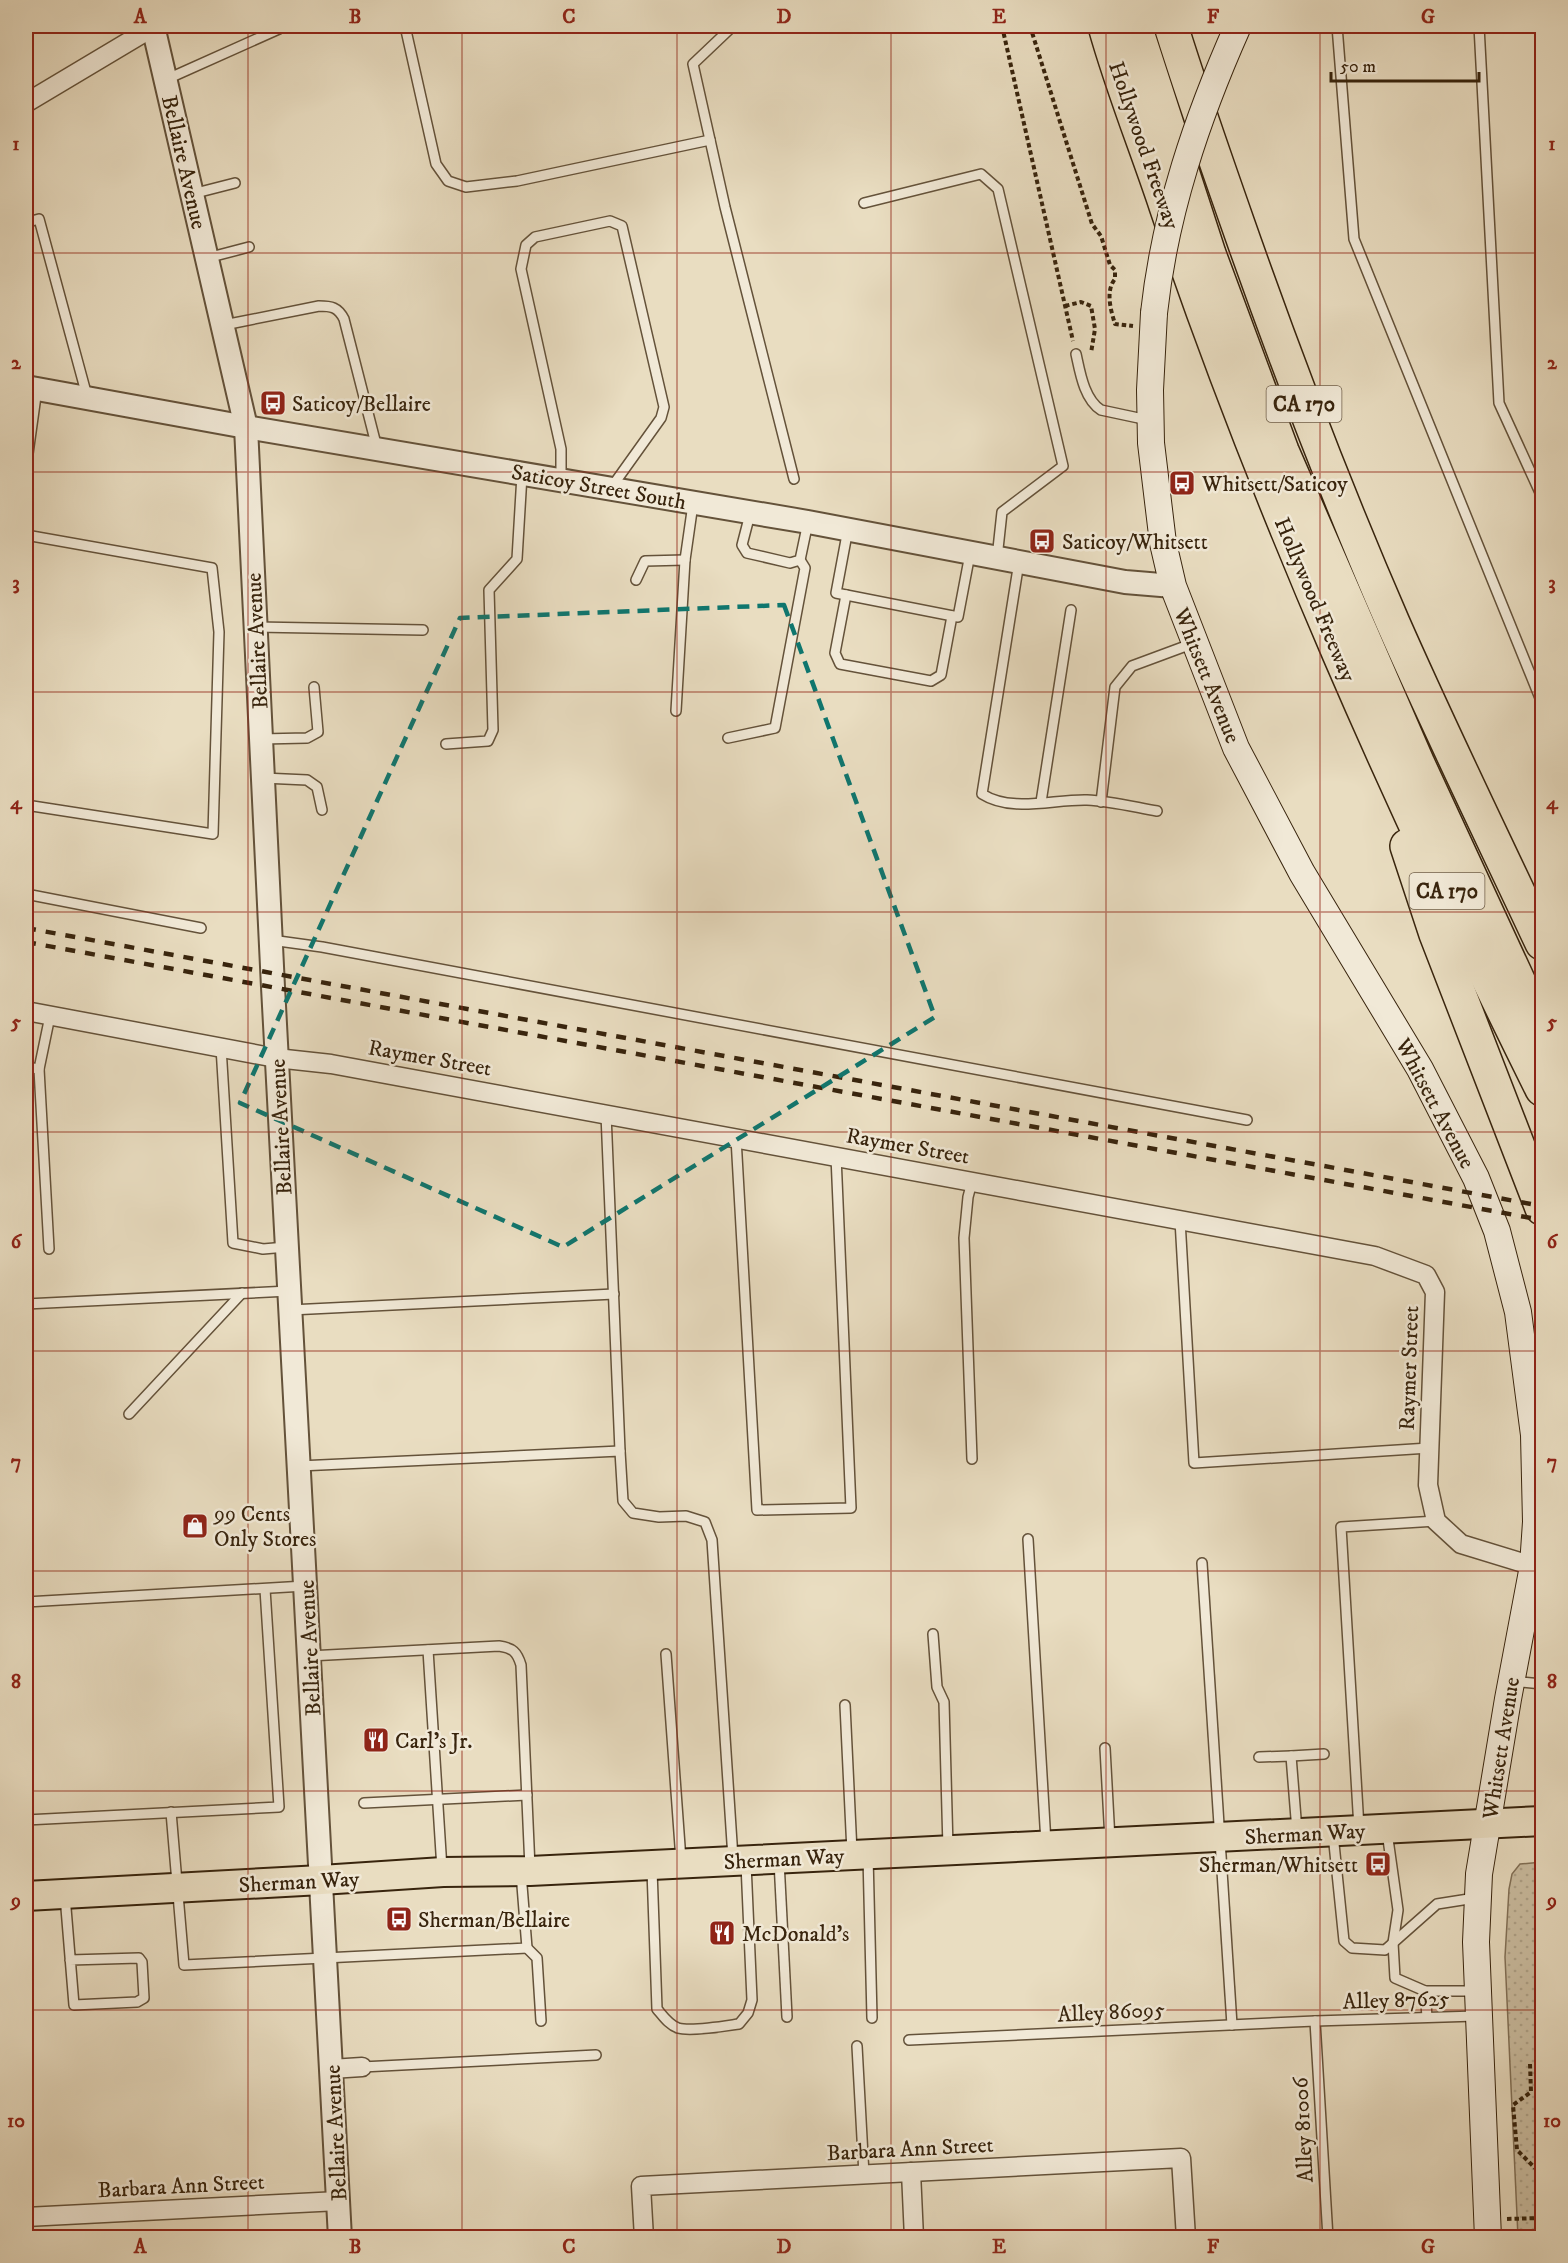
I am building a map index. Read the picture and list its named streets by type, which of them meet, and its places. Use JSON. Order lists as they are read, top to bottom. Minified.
{"streets":{"highway":["Hollywood Freeway","CA 170"],"main road":["Whitsett Avenue","Sherman Way"],"street":["Bellaire Avenue","Saticoy Street South","Raymer Street","Barbara Ann Street"],"lane":["Alley 87625","Alley 86095","Alley 81006"]},"crossings":[["Bellaire Avenue","Saticoy Street South"],["Bellaire Avenue","Raymer Street"],["Bellaire Avenue","Sherman Way"],["Bellaire Avenue","Barbara Ann Street"],["Saticoy Street South","Whitsett Avenue"],["Whitsett Avenue","Sherman Way"],["Whitsett Avenue","Alley 87625"],["Alley 87625","Alley 86095"],["Alley 87625","Alley 81006"],["Alley 86095","Alley 81006"]],"places":{"bus stop":["Saticoy/Bellaire","Whitsett/Saticoy","Saticoy/Whitsett","Sherman/Whitsett","Sherman/Bellaire"],"shop":["99 Cents Only Stores"],"restaurant":["Carl's Jr.","McDonald's"]},"scale_bar":"50 m","grid":{"columns":["A","B","C","D","E","F","G"],"rows":["1","2","3","4","5","6","7","8","9","10"]}}
